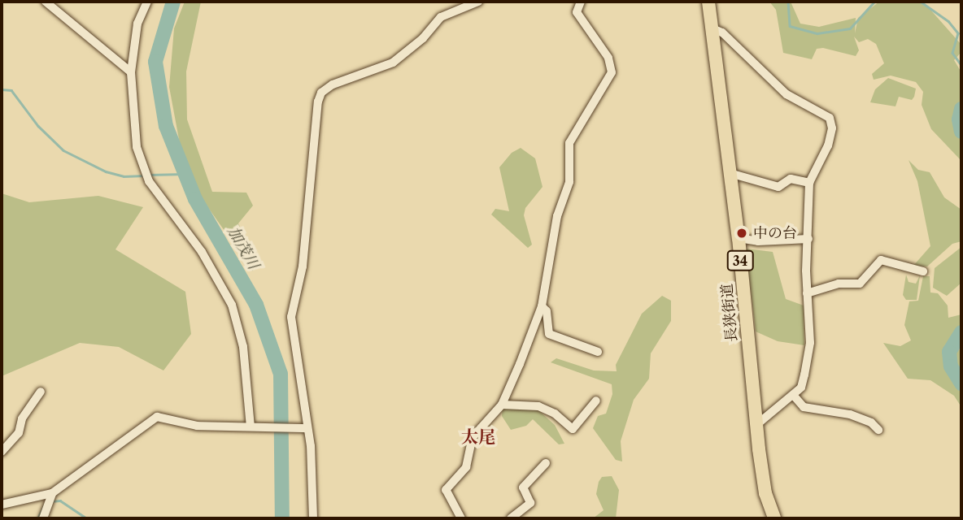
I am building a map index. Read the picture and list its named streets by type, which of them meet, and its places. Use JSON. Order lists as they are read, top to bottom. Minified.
{"streets":{"main road":["34","長狭街道"]},"districts":["太尾"],"water":["加茂川"],"places":["中の台"]}
